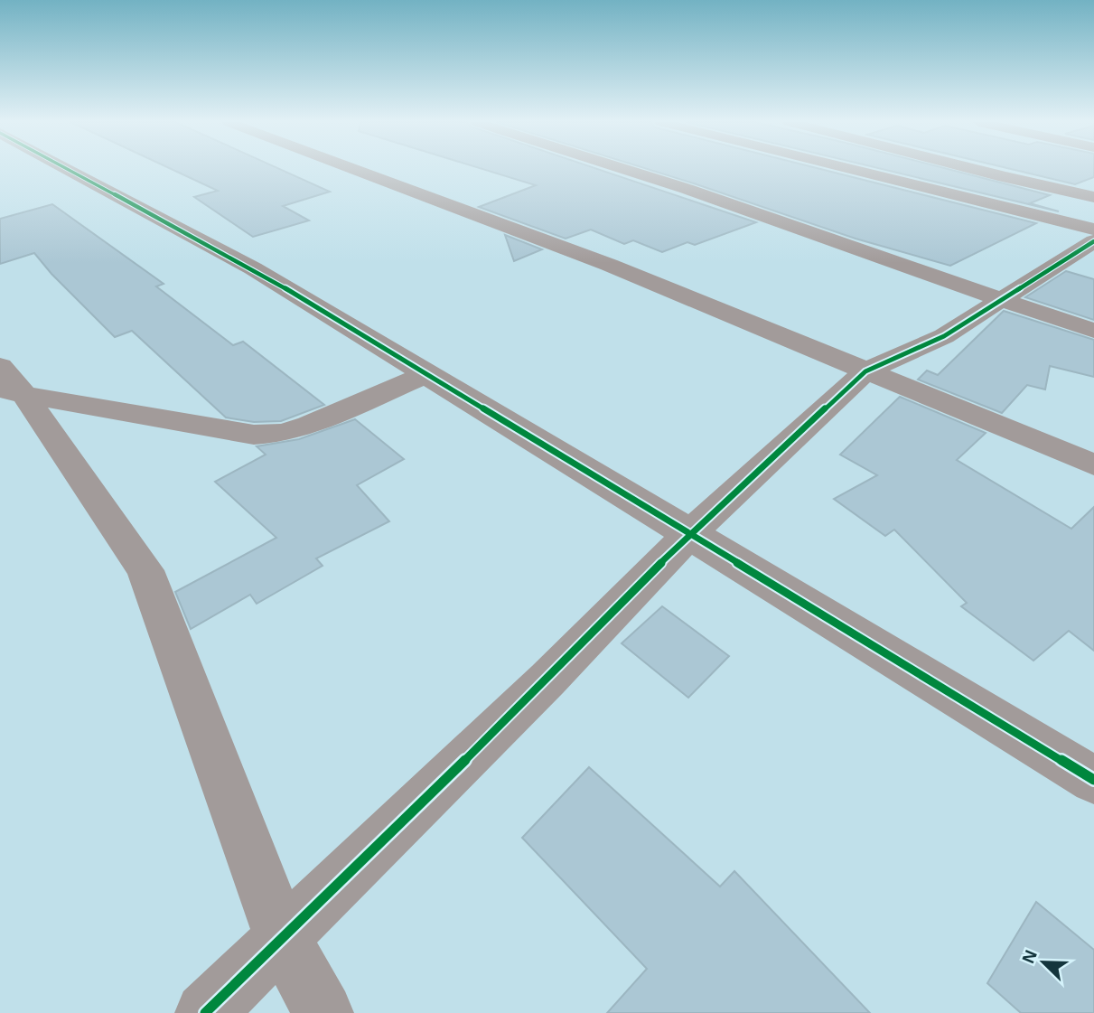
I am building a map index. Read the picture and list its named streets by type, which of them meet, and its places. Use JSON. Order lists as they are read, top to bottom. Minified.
{"north":"top left"}
